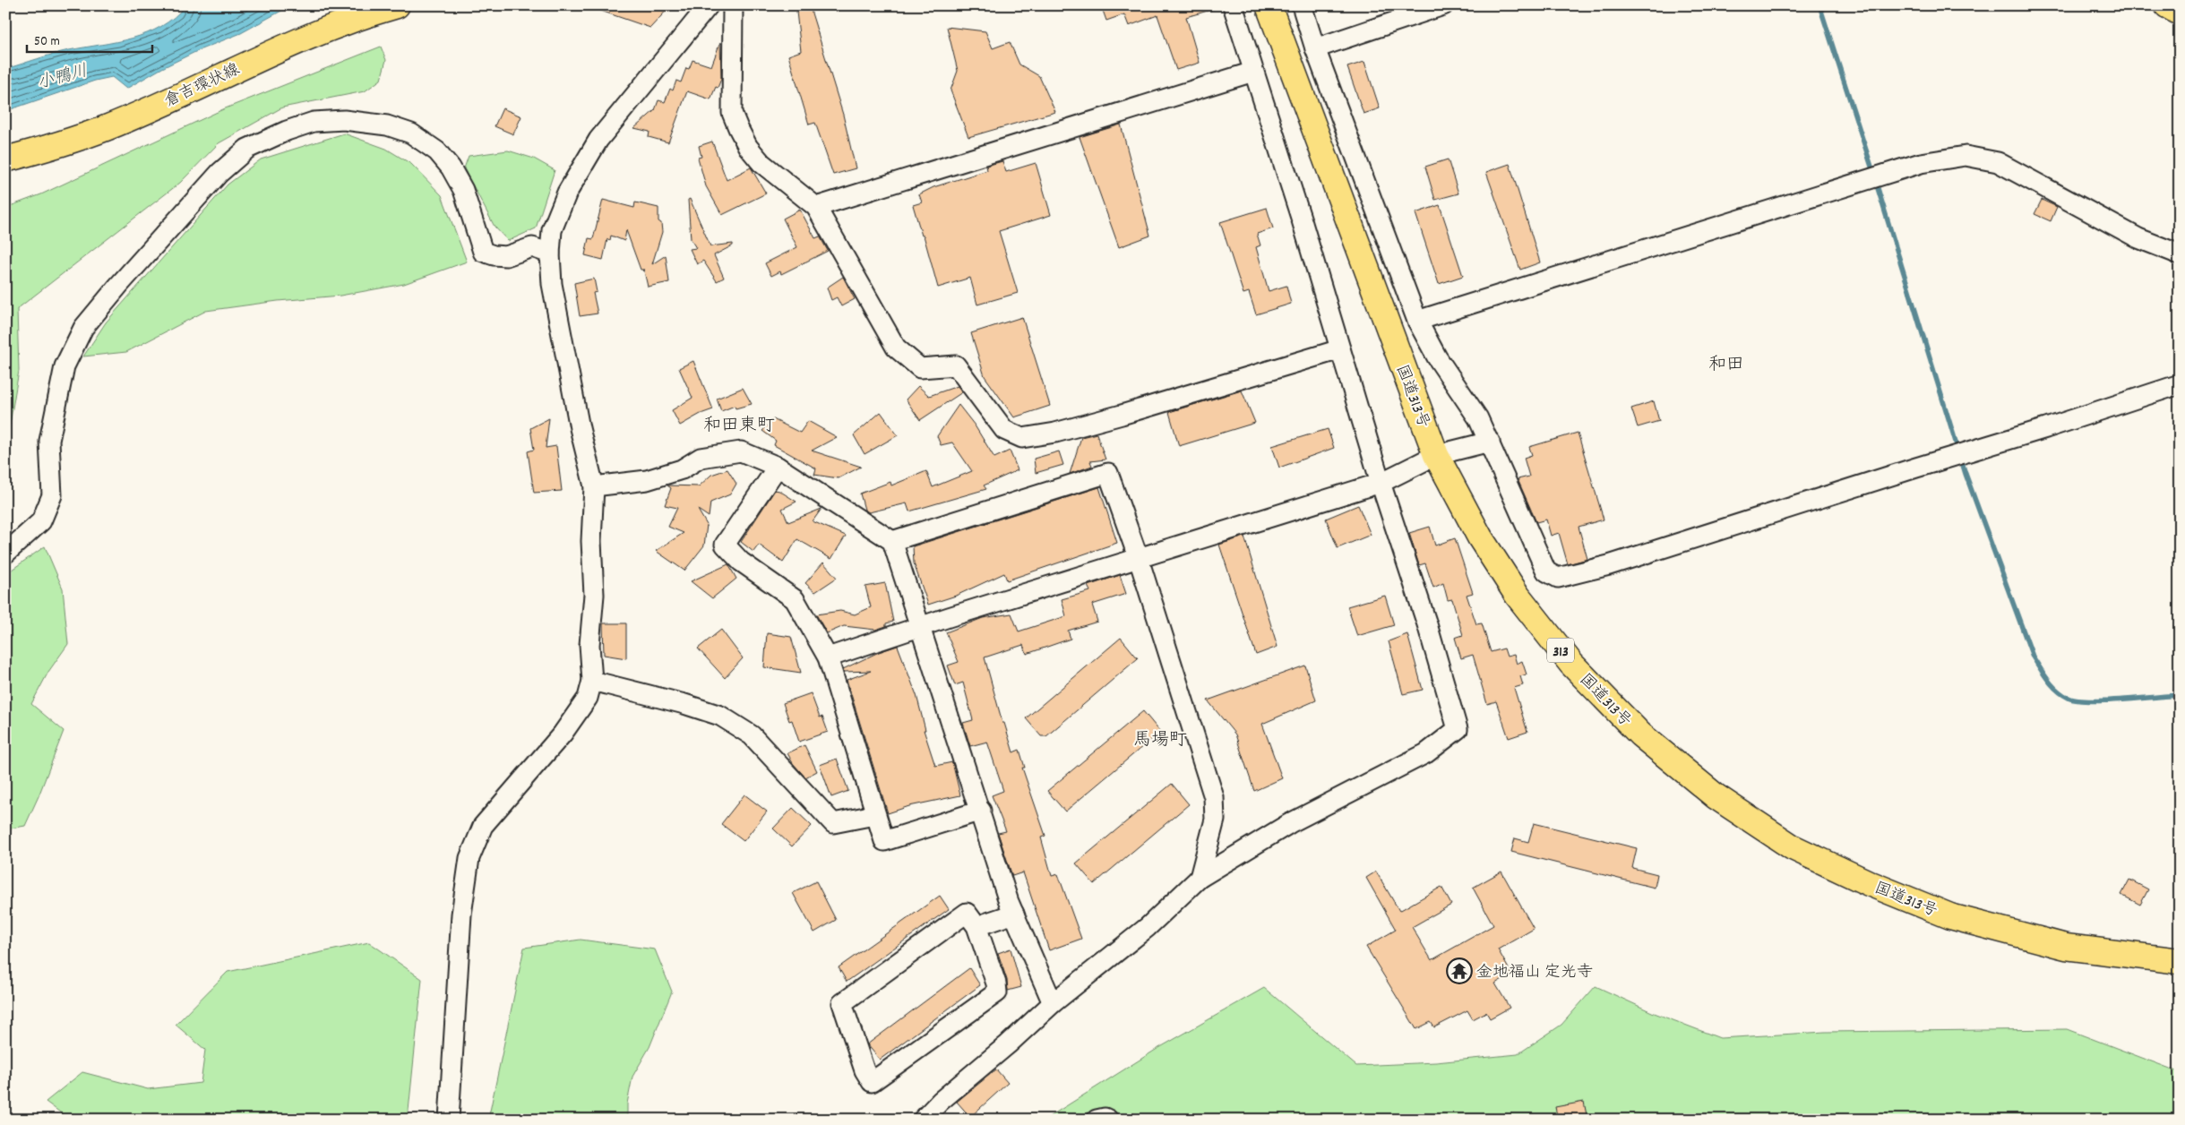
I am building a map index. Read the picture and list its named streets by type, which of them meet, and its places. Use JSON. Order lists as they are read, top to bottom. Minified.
{"streets":{"main road":["倉吉環状線","国道313号","313"]},"districts":["和田","和田東町","馬場町"],"water":["小鴨川"],"places":{"temple":["金地福山 定光寺"]},"scale_bar":"50 m"}
